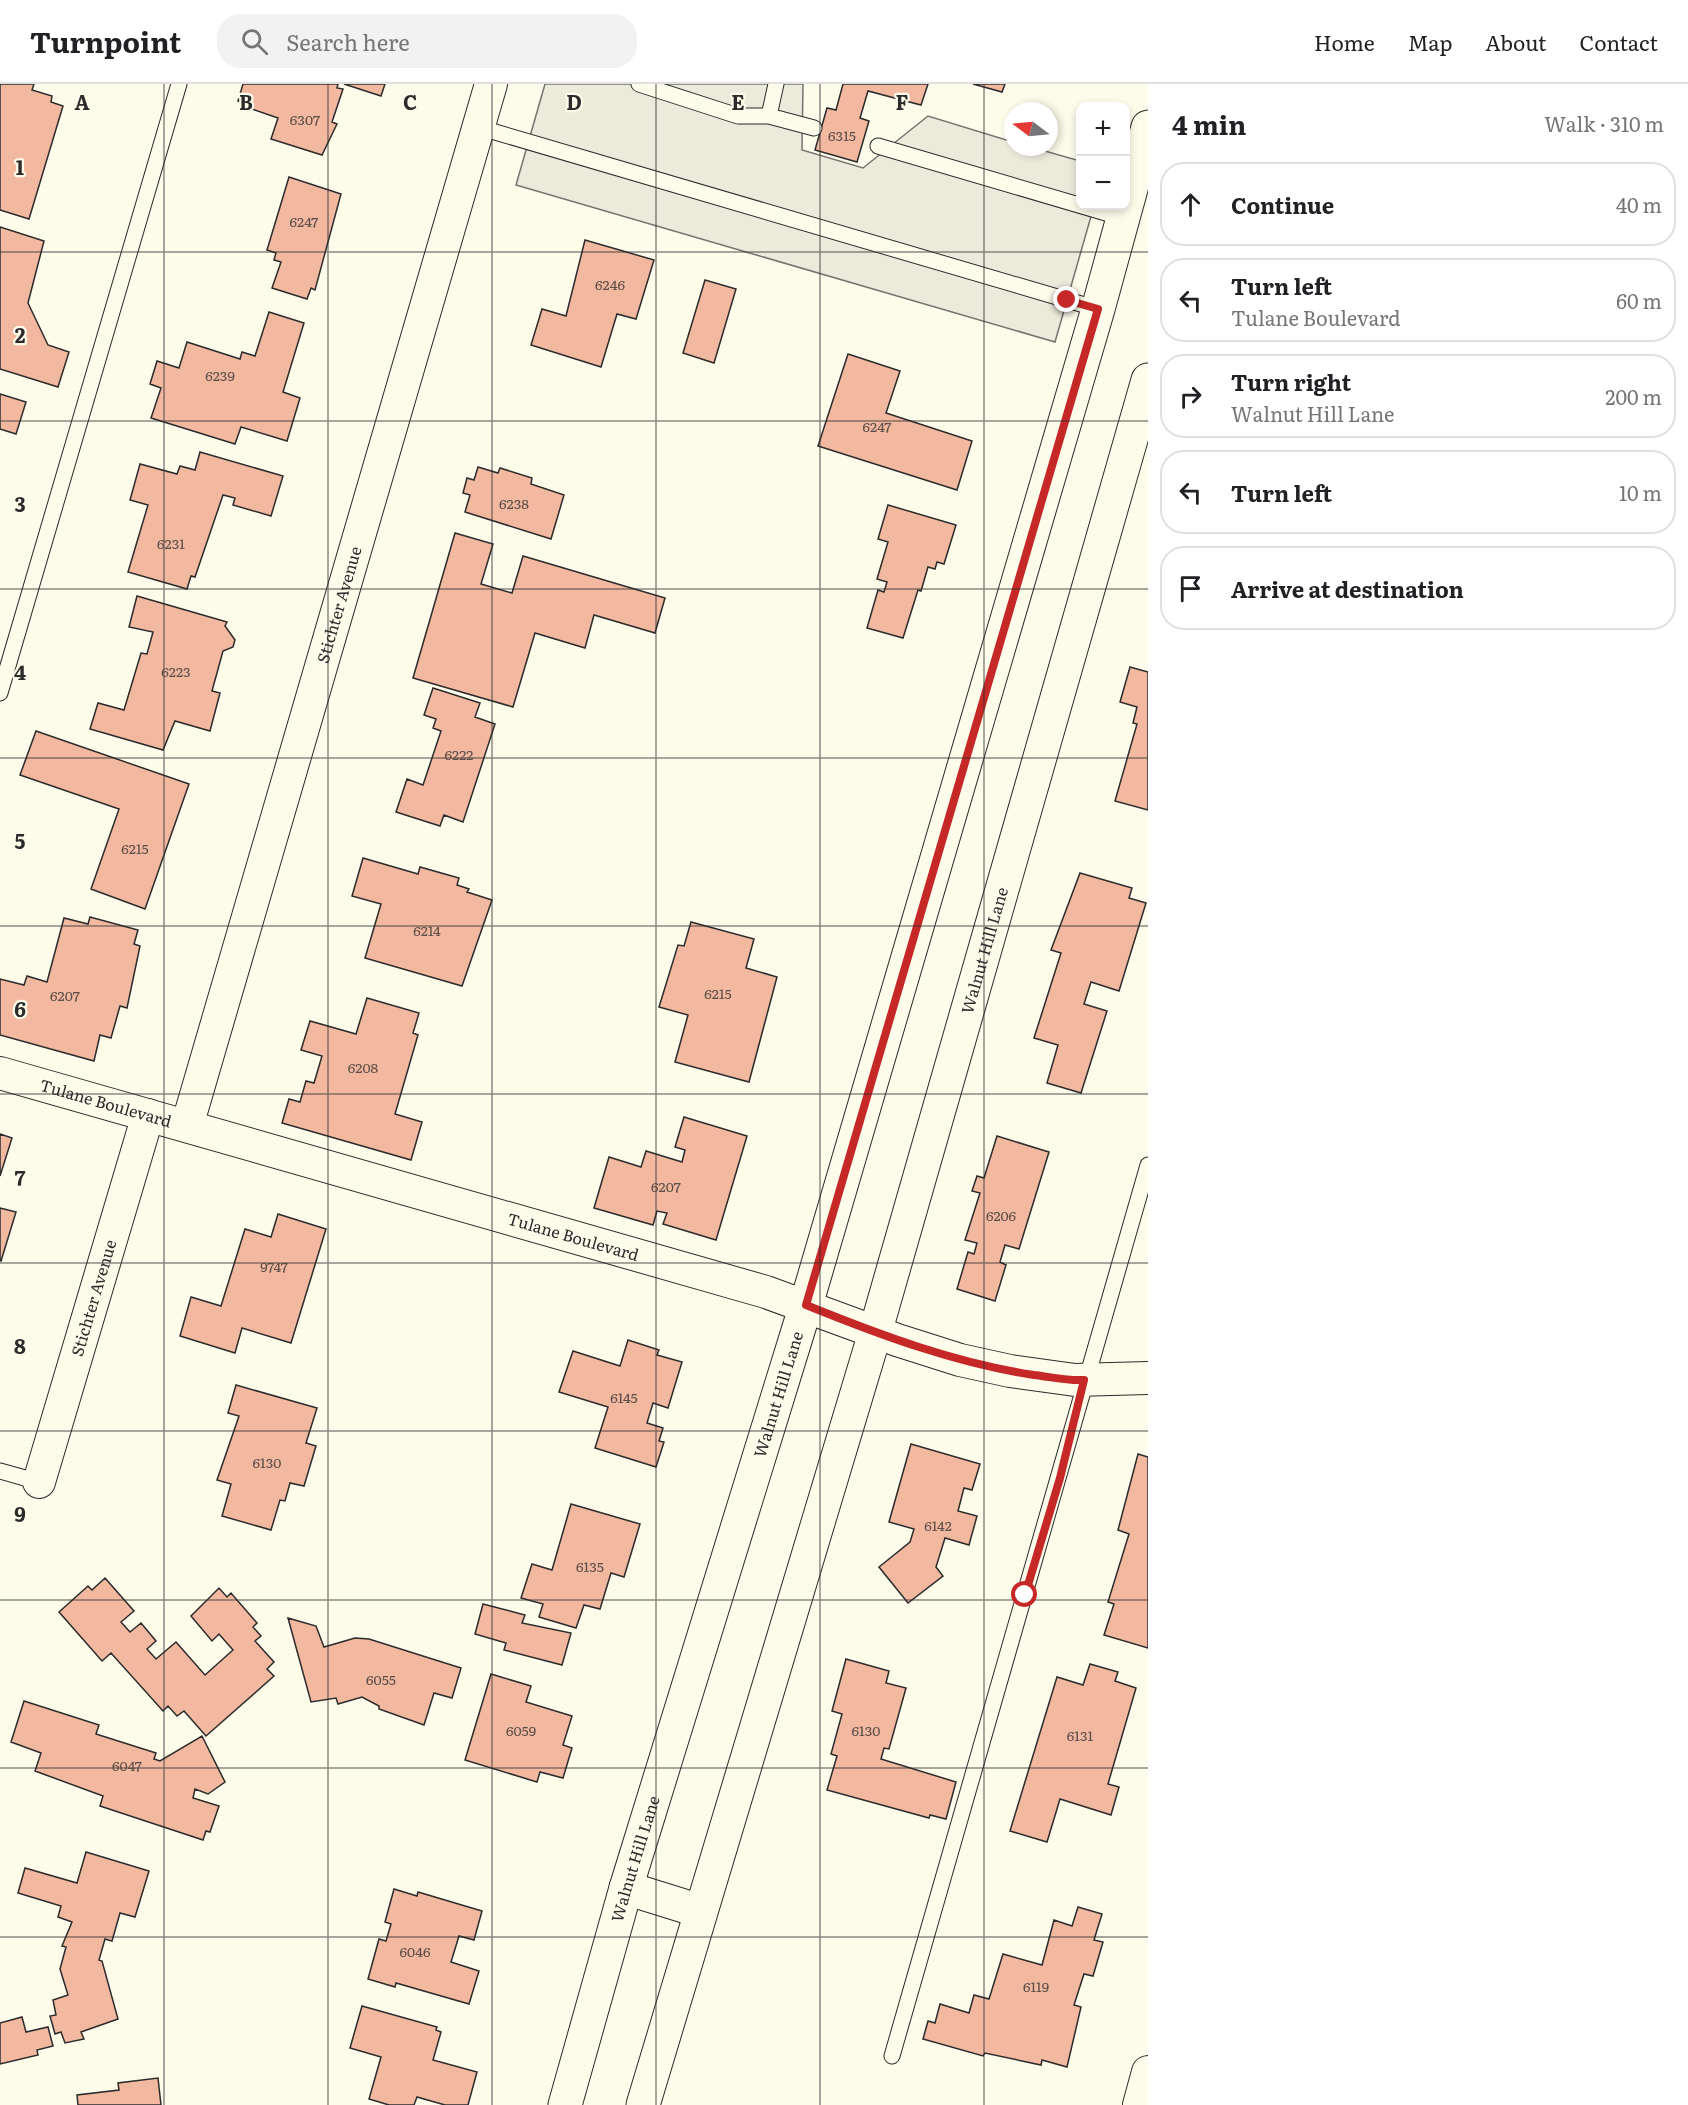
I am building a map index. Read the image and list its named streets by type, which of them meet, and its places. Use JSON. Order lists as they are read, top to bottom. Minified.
{"streets":{"main road":["Walnut Hill Lane"],"street":["Stichter Avenue","Tulane Boulevard"]},"crossings":[["Stichter Avenue","Tulane Boulevard"],["Walnut Hill Lane","Tulane Boulevard"]],"house_numbers":["6307","6315","6247","6246","6239","6247","6238","6231","6223","6222","6215","6214","6215","6207","6208","6207","6206","9747","6145","6130","6142","6135","6055","6059","6130","6131","6047","6046","6119"],"north":"left","page":{"header":"Turnpoint","search":"Search here","nav":["Home","Map","About","Contact"],"heading":["4 min","Walk · 310 m"],"map_buttons":["+","−"],"list":[["Continue","40 m"],["Turn left","Tulane Boulevard","60 m"],["Turn right","Walnut Hill Lane","200 m"],["Turn left","10 m"],"Arrive at destination"]},"grid":{"columns":["A","B","C","D","E","F"],"rows":["1","2","3","4","5","6","7","8","9"]}}
